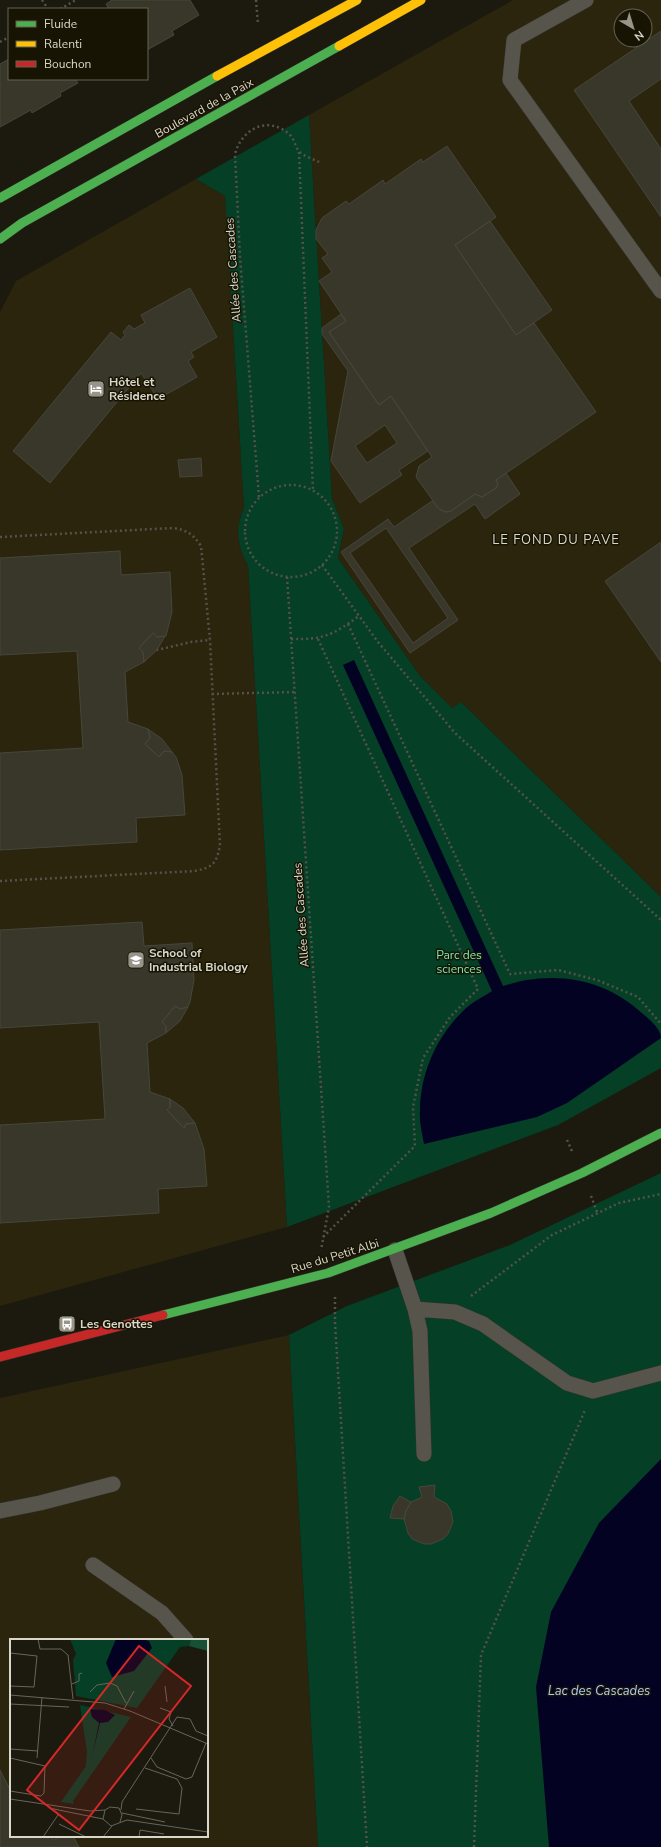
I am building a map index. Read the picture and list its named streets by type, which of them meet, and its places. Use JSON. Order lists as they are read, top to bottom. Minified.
{"streets":{"main road":["Boulevard de la Paix","Rue du Petit Albi"],"path":["Allée des Cascades"]},"districts":["LE FOND DU PAVE"],"water":["Lac des Cascades"],"parks":["Parc des sciences"],"places":{"hotel":["Hôtel et Résidence"],"school or university":["School of Industrial Biology"],"bus stop":["Les Genottes"]},"legend":["Fluide","Ralenti","Bouchon"],"north":"bottom right"}
